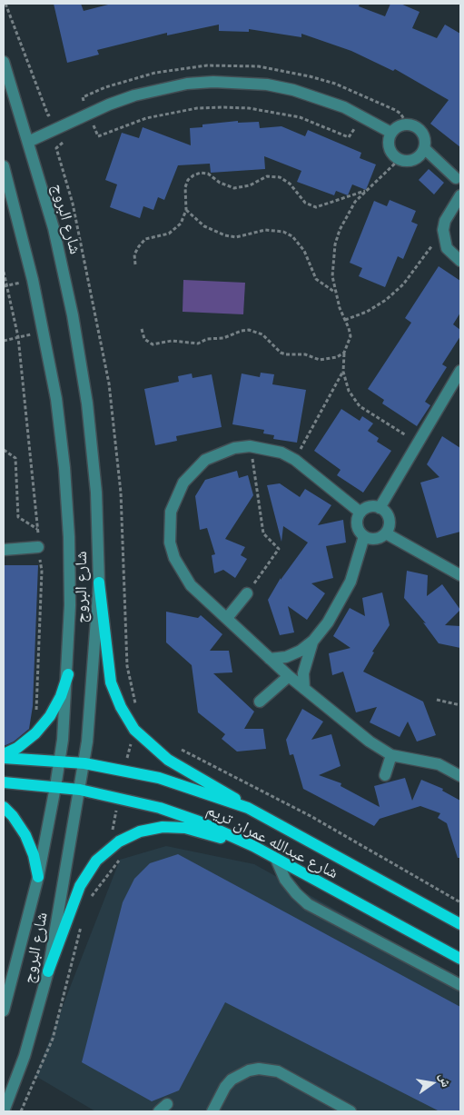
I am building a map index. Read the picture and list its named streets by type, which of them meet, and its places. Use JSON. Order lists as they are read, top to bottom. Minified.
{"streets":{"main road":["شارع عبدالله عمران تريم"],"street":["شارع البروج"]},"crossings":[["شارع البروج","شارع عبدالله عمران تريم"]],"north":"right"}
